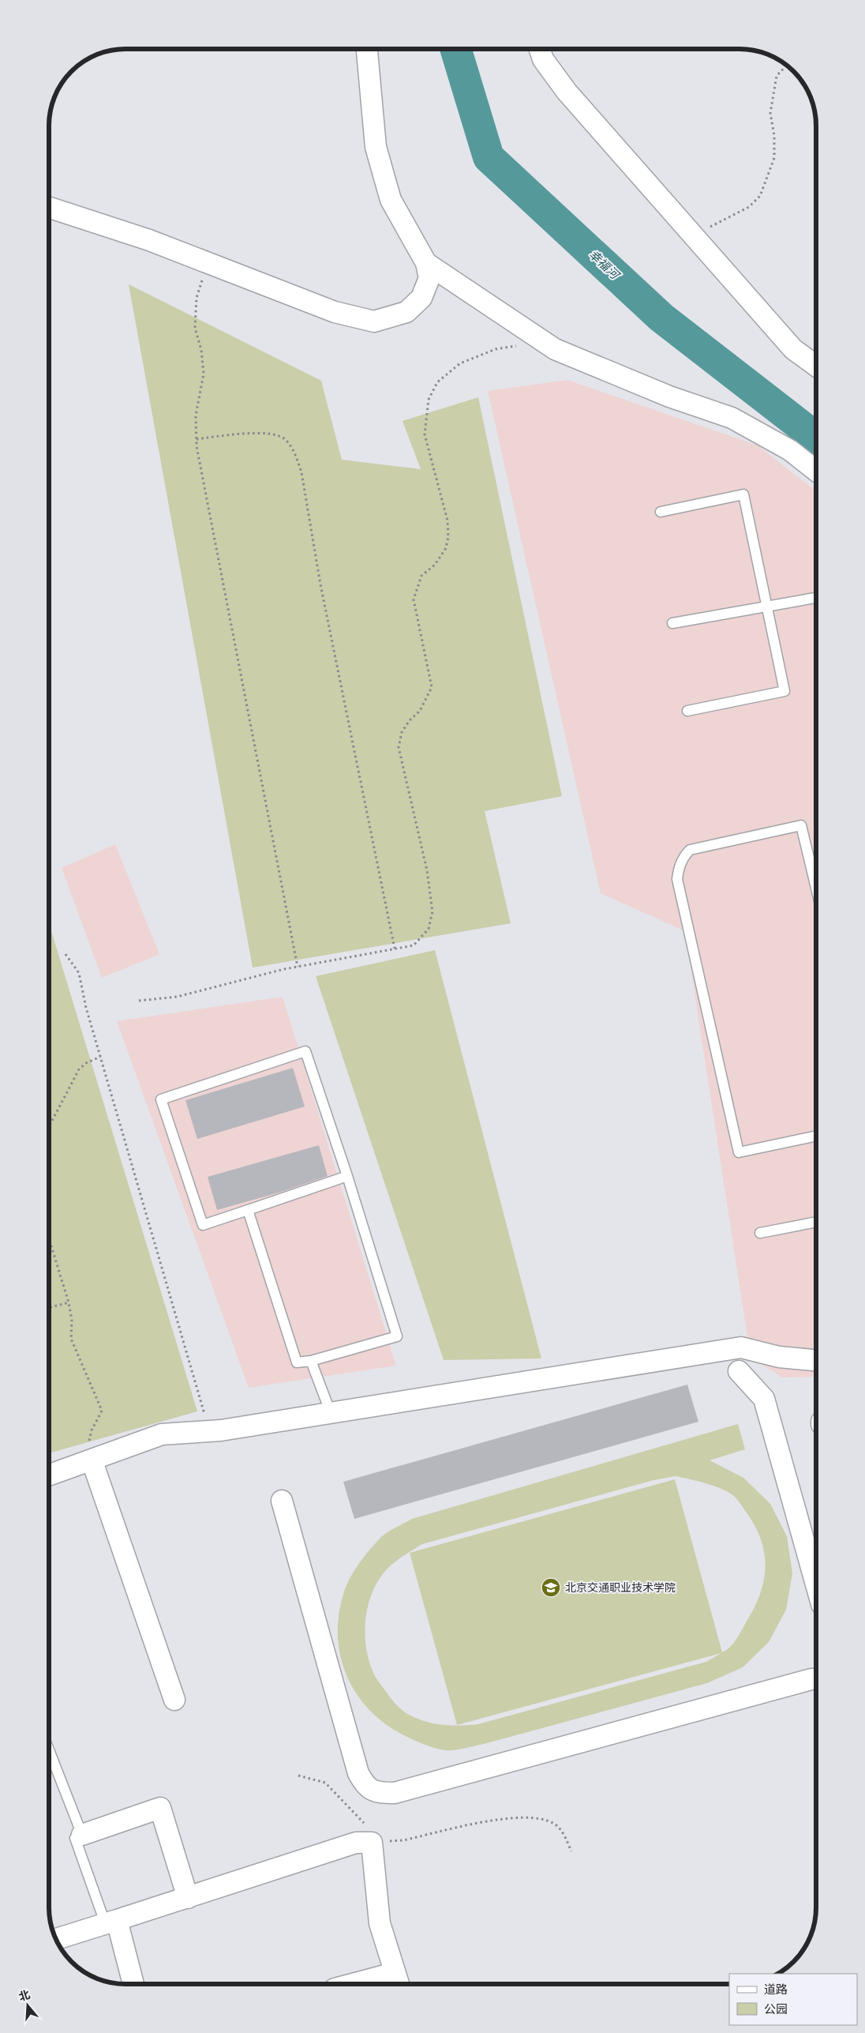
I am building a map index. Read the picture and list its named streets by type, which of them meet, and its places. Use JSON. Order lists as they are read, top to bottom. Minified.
{"water":["幸福河"],"places":{"school or university":["北京交通职业技术学院"]},"legend":["道路","公园"],"north":"top"}
